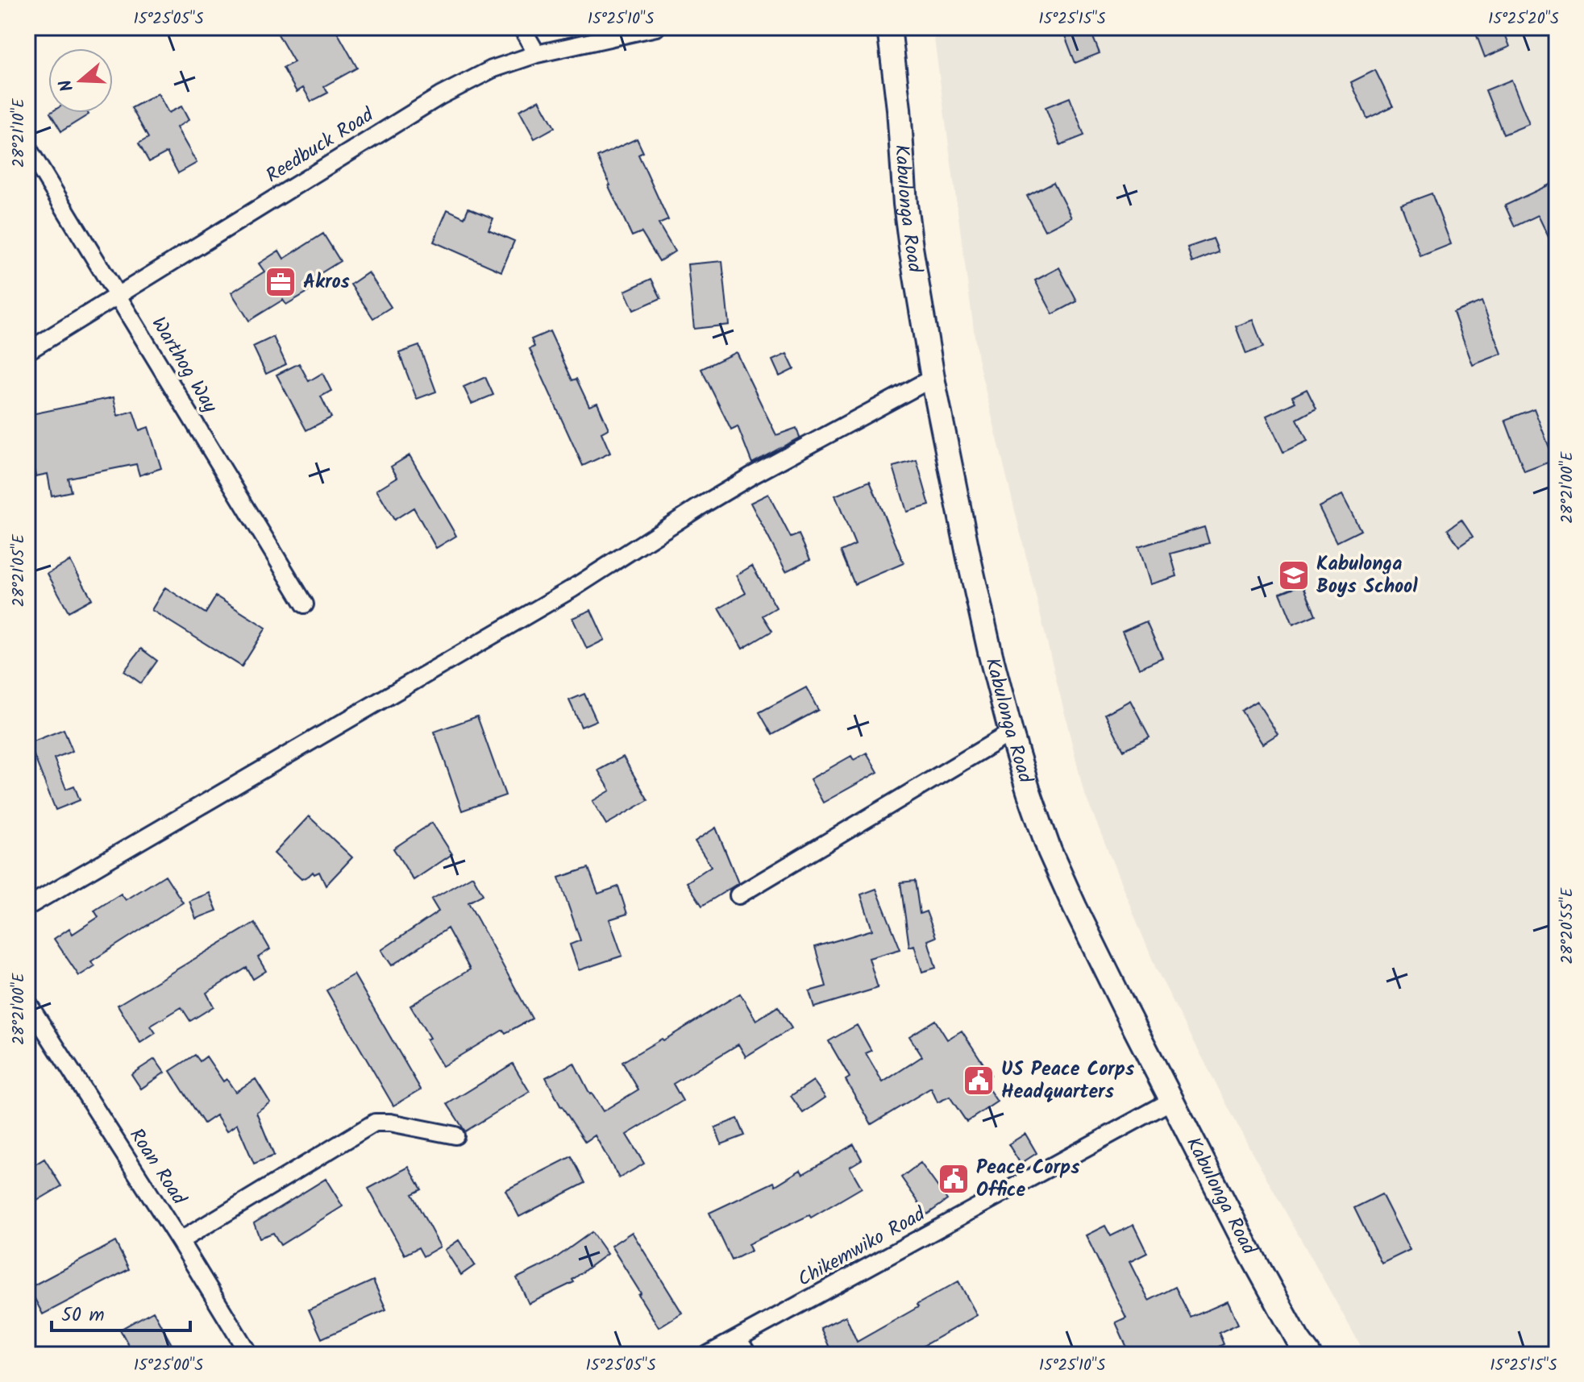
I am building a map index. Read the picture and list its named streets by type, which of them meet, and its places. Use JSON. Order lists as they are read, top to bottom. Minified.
{"streets":{"main road":["Kabulonga Road"],"street":["Reedbuck Road","Warthog Way","Roan Road","Chikemwiko Road"]},"crossings":[["Reedbuck Road","Warthog Way"],["Kabulonga Road","Chikemwiko Road"]],"places":{"office":["Akros"],"school or university":["Kabulonga Boys School"],"public building":["US Peace Corps Headquarters","Peace Corps Office"]},"scale_bar":"50 m","north":"left","coordinates":["15°25'05\"S","15°25'10\"S","15°25'15\"S","15°25'20\"S","28°21'10\"E","28°21'00\"E","28°21'05\"E","28°20'55\"E","15°25'00\"S"]}
